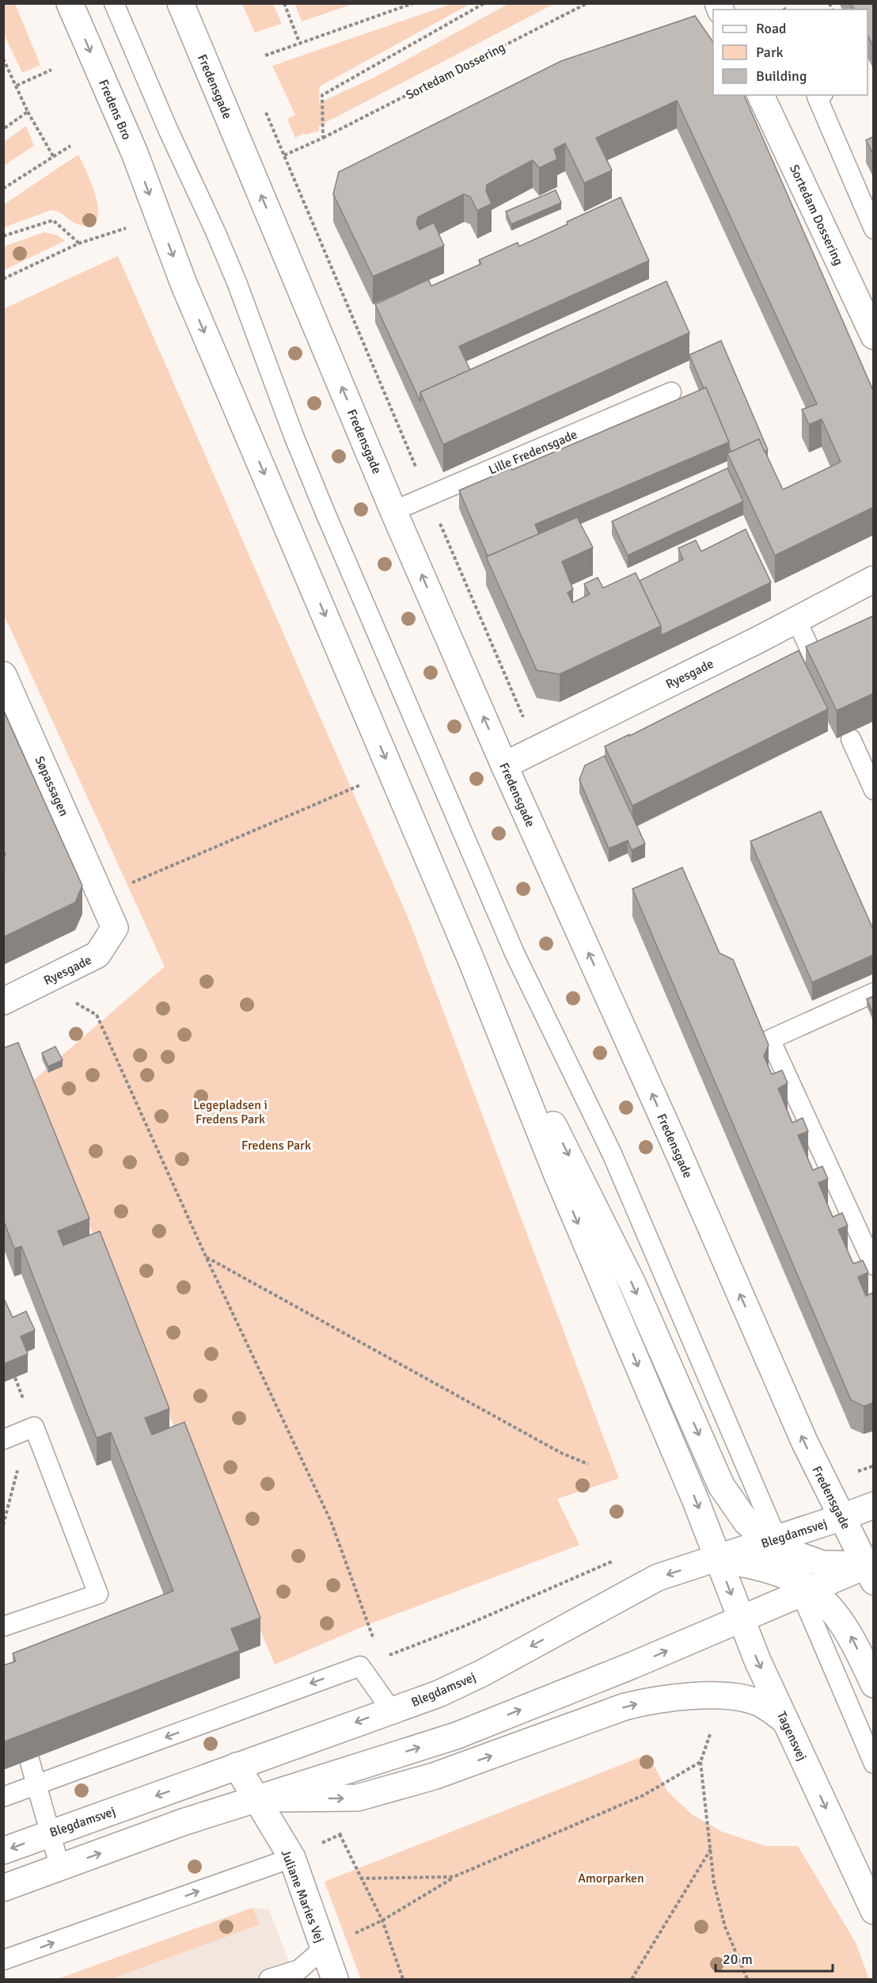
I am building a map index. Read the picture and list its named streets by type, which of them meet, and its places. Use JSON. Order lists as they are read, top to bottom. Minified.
{"streets":{"street":["Sortedam Dossering","Fredensgade","Fredens Bro","Ryesgade","Søpassagen","Blegdamsvej","Tagensvej","Juliane Maries Vej"],"lane":["Lille Fredensgade"]},"crossings":[["Fredensgade","Lille Fredensgade"],["Fredensgade","Ryesgade"],["Fredensgade","Blegdamsvej"],["Ryesgade","Søpassagen"],["Blegdamsvej","Tagensvej"],["Blegdamsvej","Juliane Maries Vej"]],"one_way":["Fredens Bro"],"parks":["Legepladsen i Fredens Park","Fredens Park","Amorparken"],"legend":["Road","Park","Building"],"scale_bar":"20 m"}
